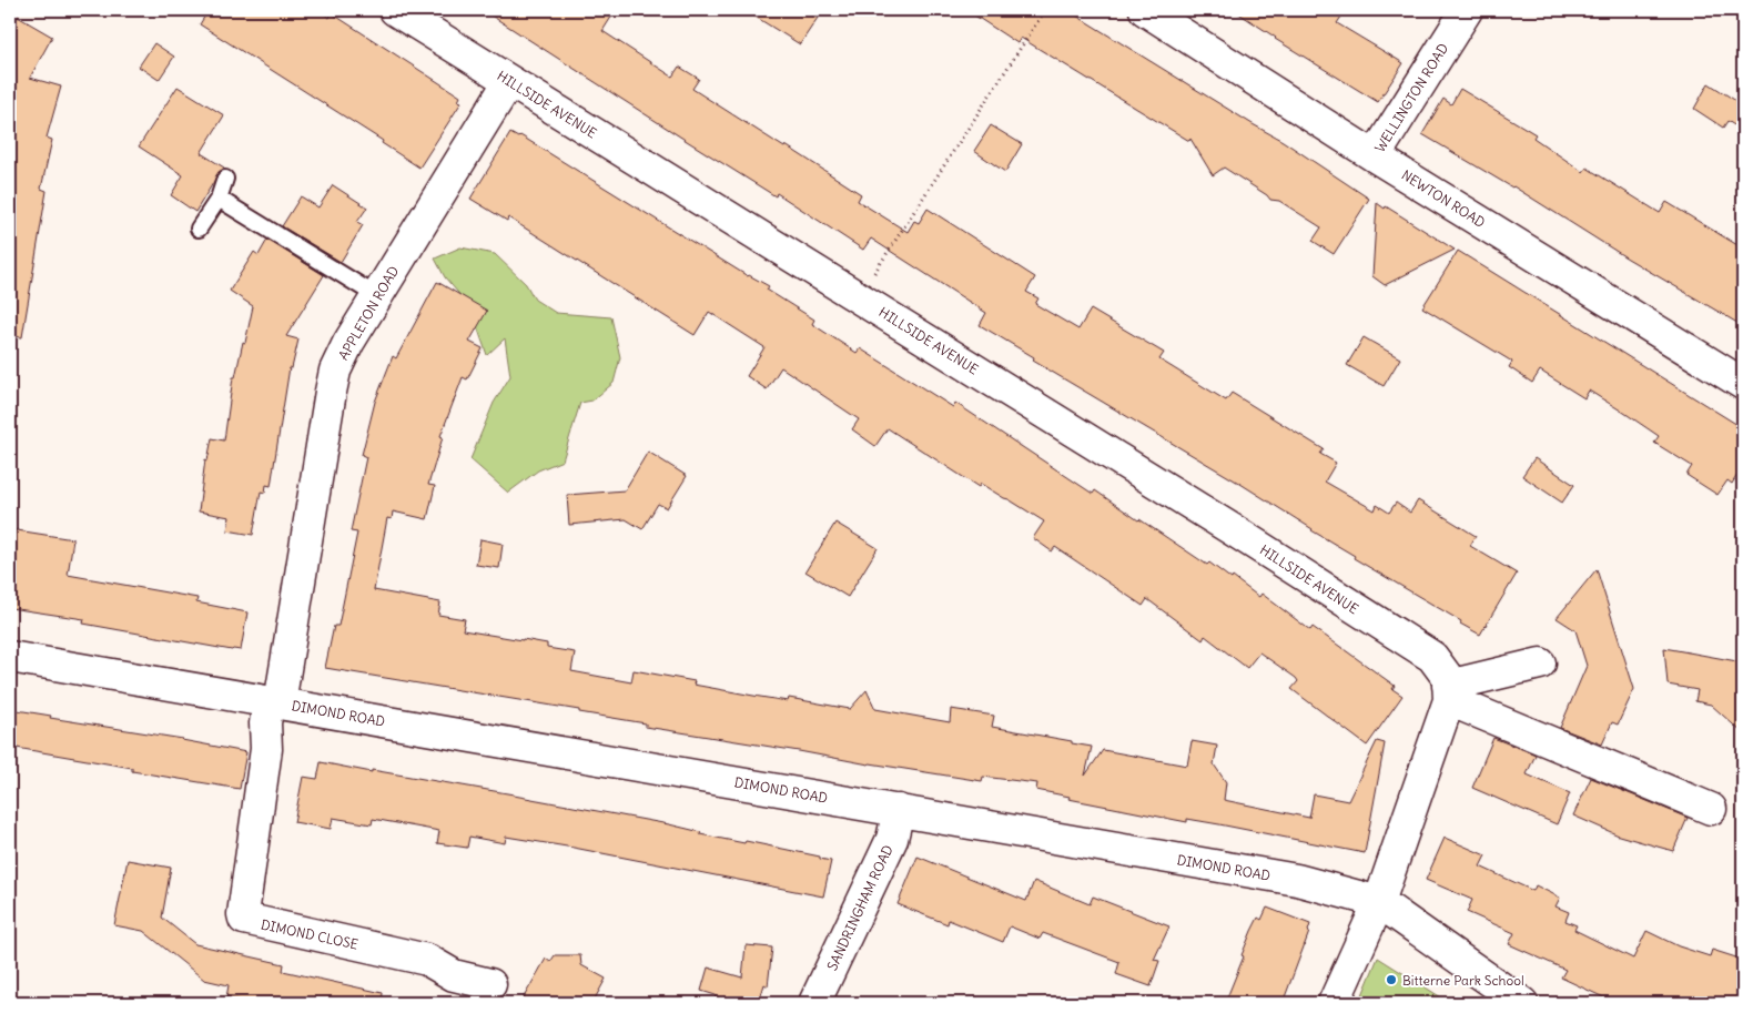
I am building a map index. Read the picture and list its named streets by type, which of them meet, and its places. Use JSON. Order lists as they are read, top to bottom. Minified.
{"streets":{"street":["WELLINGTON ROAD","HILLSIDE AVENUE","NEWTON ROAD","APPLETON ROAD","DIMOND ROAD","SANDRINGHAM ROAD","DIMOND CLOSE"]},"crossings":[["WELLINGTON ROAD","NEWTON ROAD"],["HILLSIDE AVENUE","APPLETON ROAD"],["APPLETON ROAD","DIMOND ROAD"],["APPLETON ROAD","DIMOND CLOSE"],["DIMOND ROAD","SANDRINGHAM ROAD"],["DIMOND ROAD","DIMOND CLOSE"]],"places":["Bitterne Park School"]}
